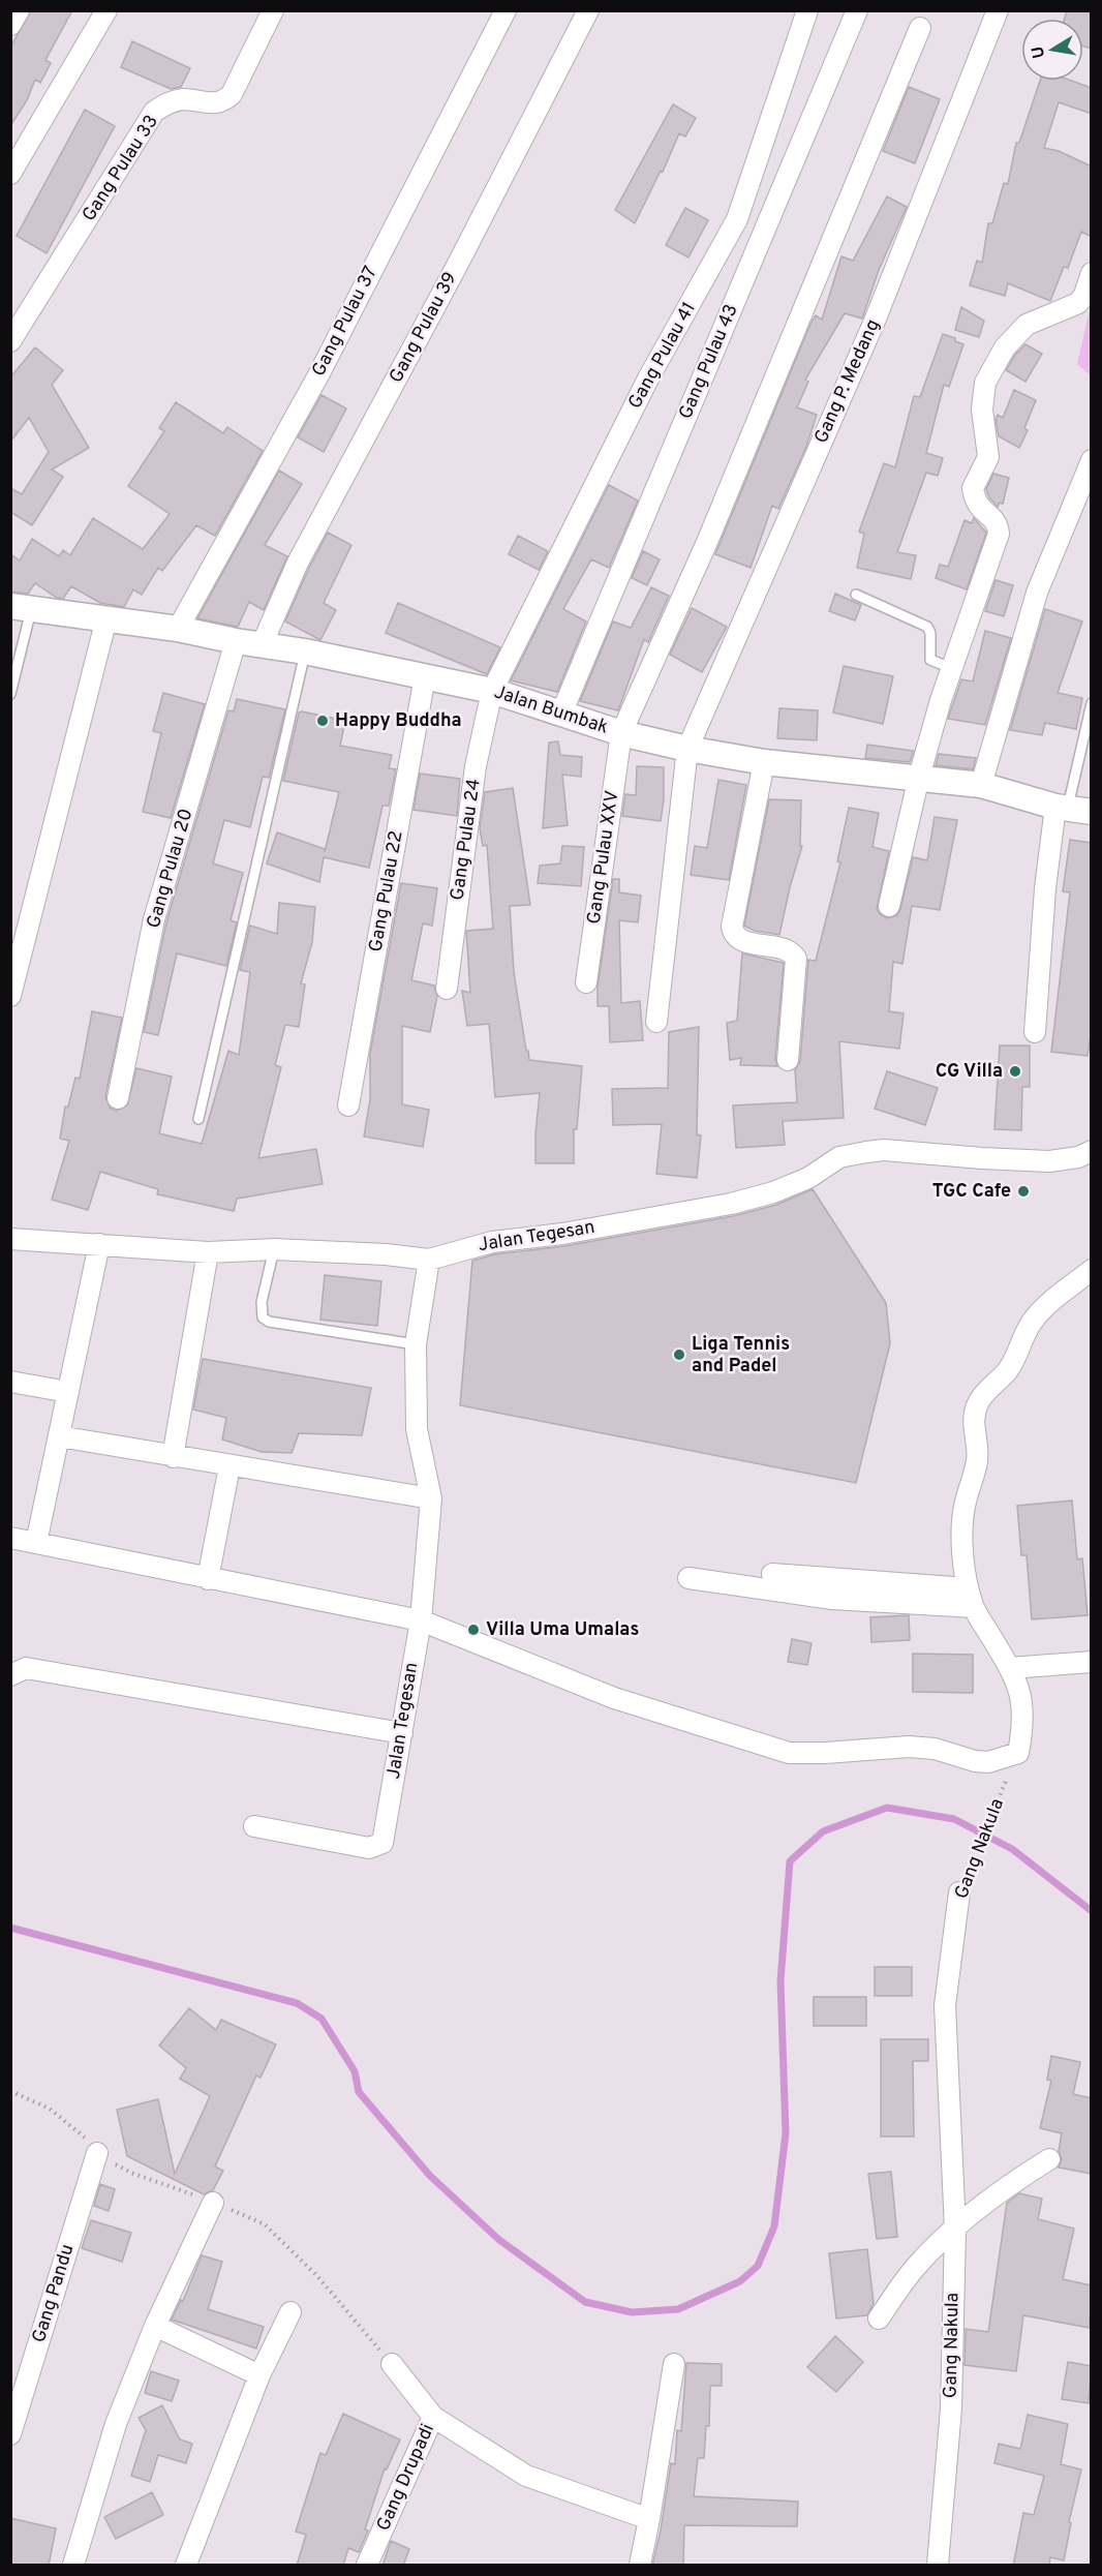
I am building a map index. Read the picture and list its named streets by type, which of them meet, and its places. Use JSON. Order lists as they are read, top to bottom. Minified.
{"streets":{"street":["Gang Pulau 33","Gang Pulau 37","Gang Pulau 39","Gang Pulau 41","Gang Pulau 43","Gang P. Medang","Jalan Bumbak","Gang Pulau 24","Gang Pulau XXV","Gang Pulau 20","Gang Pulau 22","Jalan Tegesan","Gang Nakula","Gang Pandu","Gang Drupadi"]},"crossings":[["Gang Pulau 37","Jalan Bumbak"],["Gang Pulau 39","Jalan Bumbak"],["Gang Pulau 41","Jalan Bumbak"],["Gang Pulau 41","Gang Pulau 24"],["Gang Pulau 43","Jalan Bumbak"],["Gang P. Medang","Jalan Bumbak"],["Jalan Bumbak","Gang Pulau 24"],["Jalan Bumbak","Gang Pulau XXV"],["Jalan Bumbak","Gang Pulau 20"],["Jalan Bumbak","Gang Pulau 22"]],"places":["Happy Buddha","CG Villa","TGC Cafe","Liga Tennis and Padel","Villa Uma Umalas"],"north":"left"}
